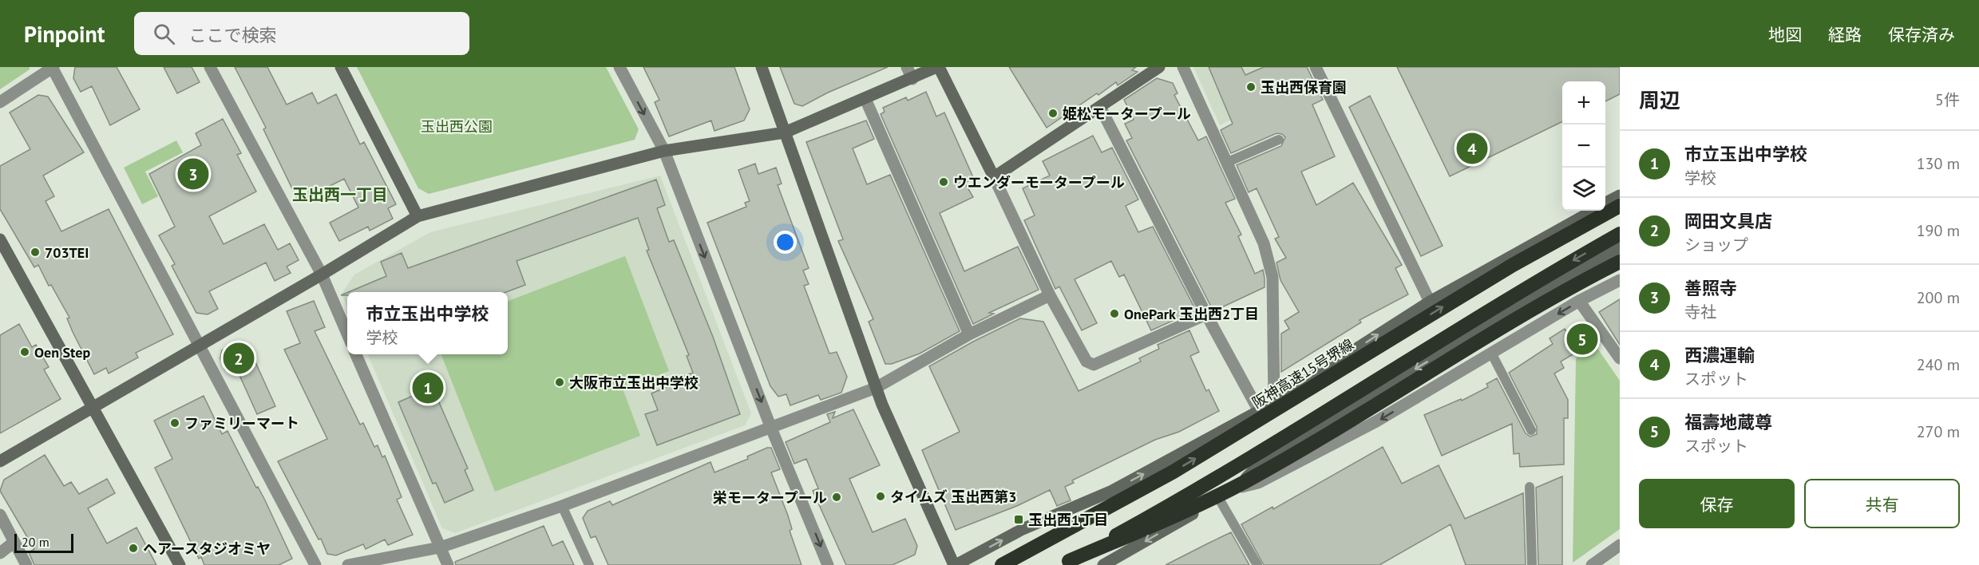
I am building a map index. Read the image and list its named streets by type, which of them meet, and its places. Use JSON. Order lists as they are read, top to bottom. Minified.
{"streets":{"highway":["阪神高速15号堺線"]},"districts":["玉出西一丁目"],"parks":["玉出西公園"],"places":{"other":["玉出西保育園","姫松モータープール","ウエンダーモータープール","703TEI","OnePark 玉出西2丁目","Oen Step","大阪市立玉出中学校","ファミリーマート","タイムズ 玉出西第3","栄モータープール","ヘアースタジオミヤ"],"transit":["玉出西1丁目"]},"scale_bar":"20 m","page":{"header":"Pinpoint","search":"ここで検索","nav":["地図","経路","保存済み"],"heading":["周辺","5件"],"map_buttons":["+","−"],"list":[{"mark":"1","name":"市立玉出中学校","note":"学校","value":"130 m"},{"mark":"2","name":"岡田文具店","note":"ショップ","value":"190 m"},{"mark":"3","name":"善照寺","note":"寺社","value":"200 m"},{"mark":"4","name":"西濃運輸","note":"スポット","value":"240 m"},{"mark":"5","name":"福壽地蔵尊","note":"スポット","value":"270 m"}],"pins":["4","3","5","2","1"],"popup":["市立玉出中学校","学校"],"buttons":["保存","共有"],"scale":"20 m"}}
